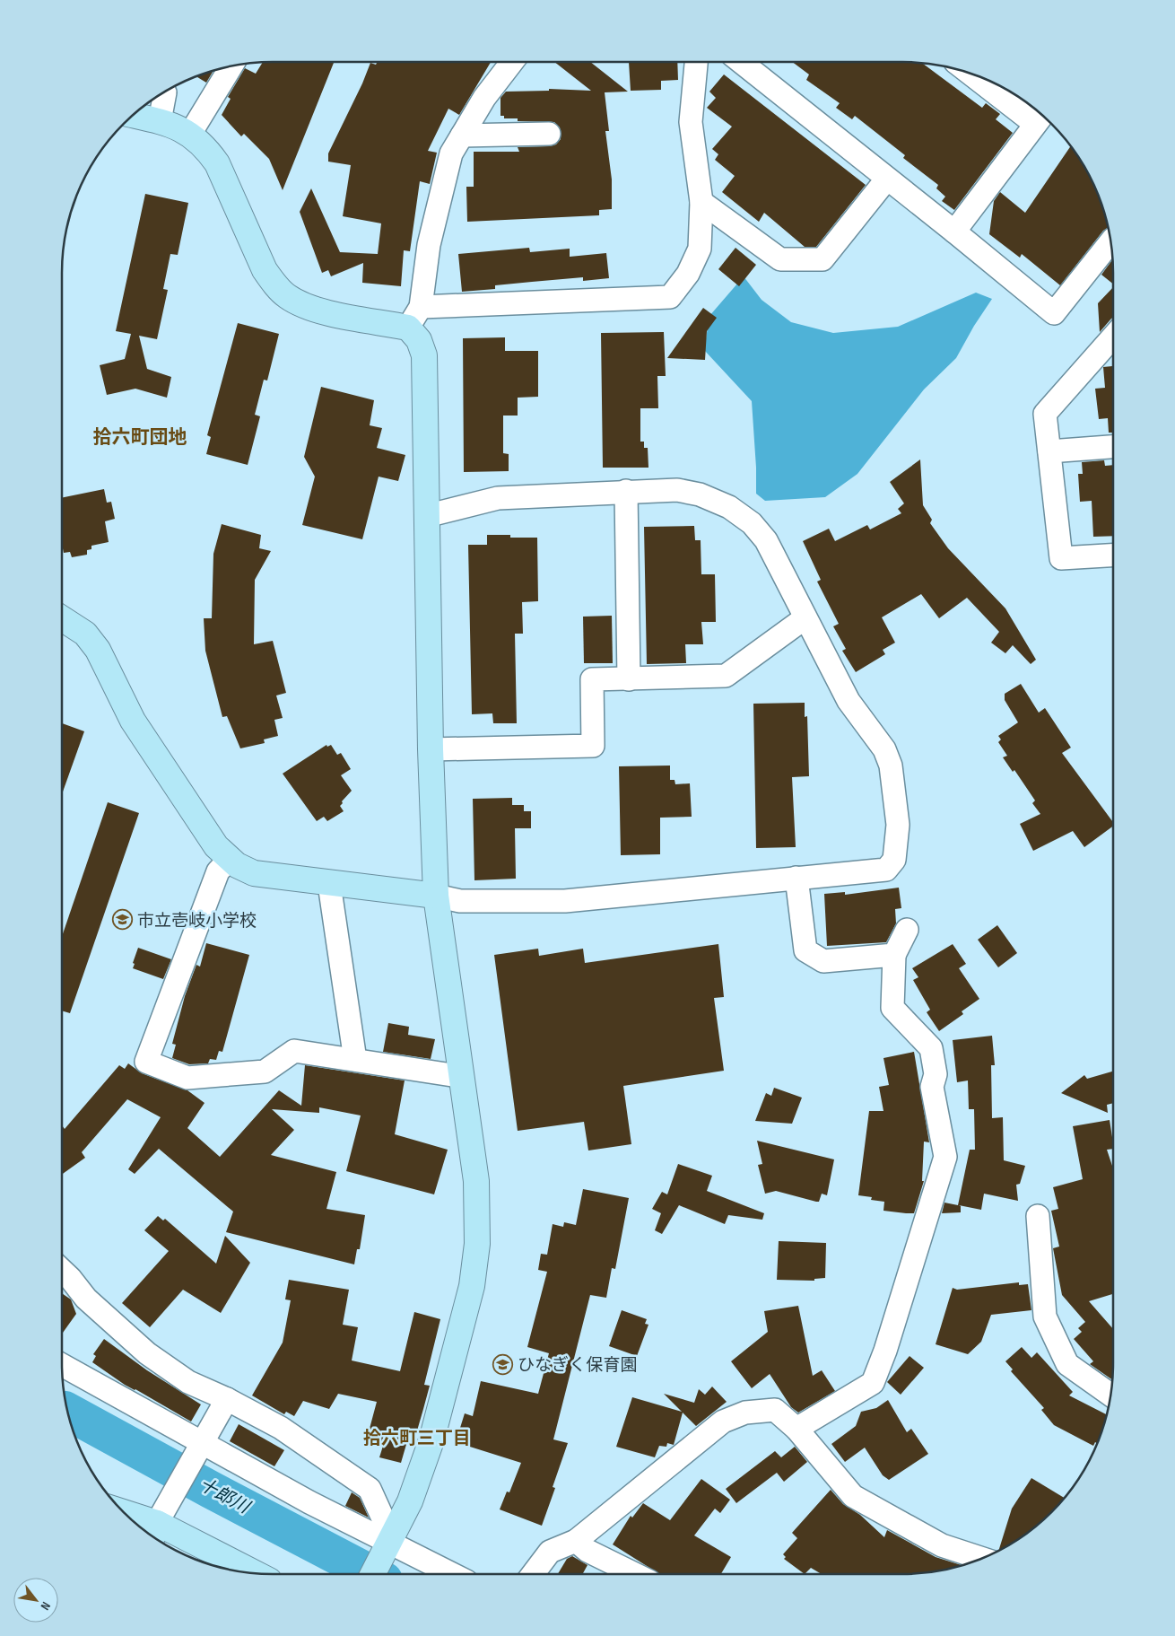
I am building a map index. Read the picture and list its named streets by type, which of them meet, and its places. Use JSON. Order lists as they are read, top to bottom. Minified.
{"districts":["拾六町団地","拾六町三丁目"],"water":["十郎川"],"places":{"school or university":["市立壱岐小学校","ひなぎく保育園"]},"north":"bottom right"}
